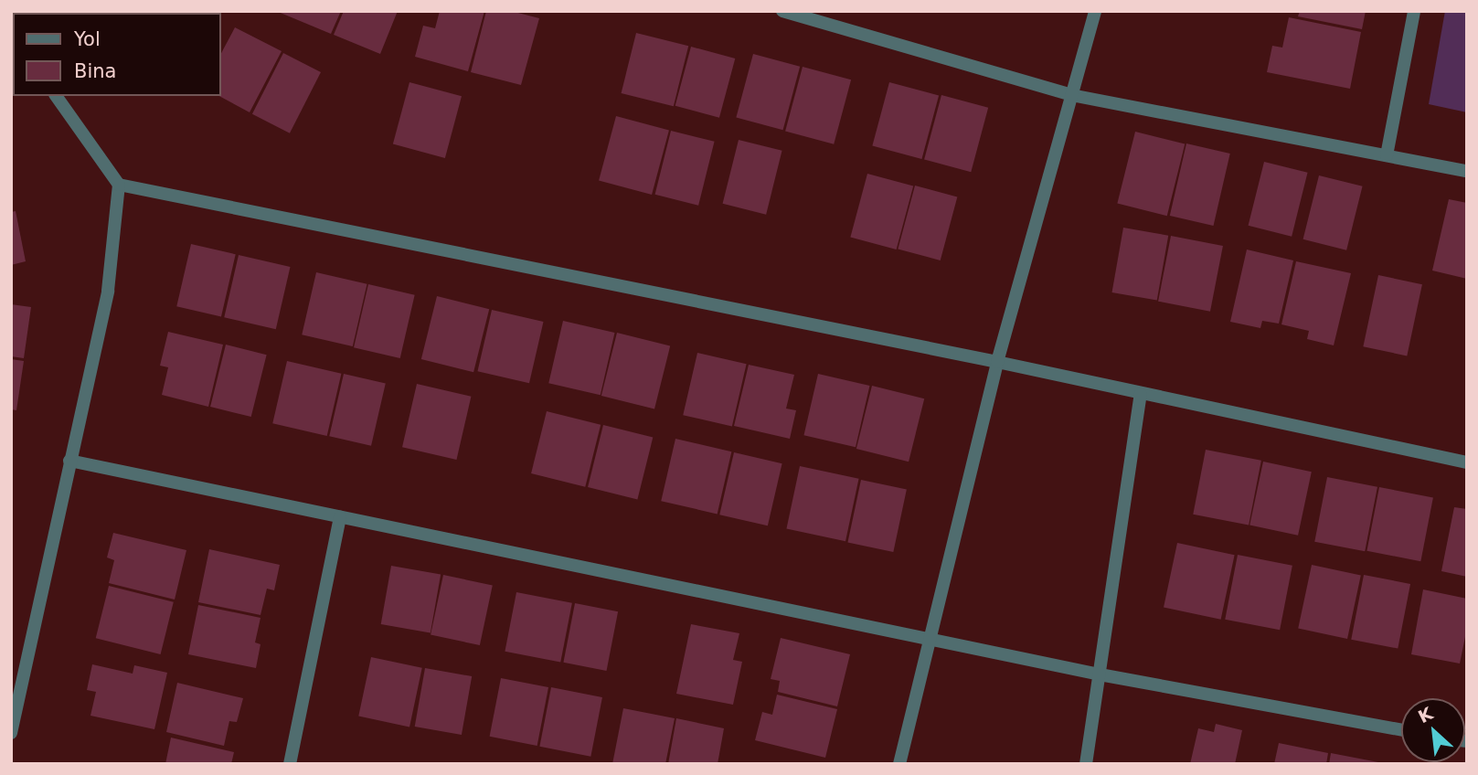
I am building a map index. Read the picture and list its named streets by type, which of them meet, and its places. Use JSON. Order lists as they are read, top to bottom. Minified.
{"legend":["Yol","Bina"],"north":"top left"}
